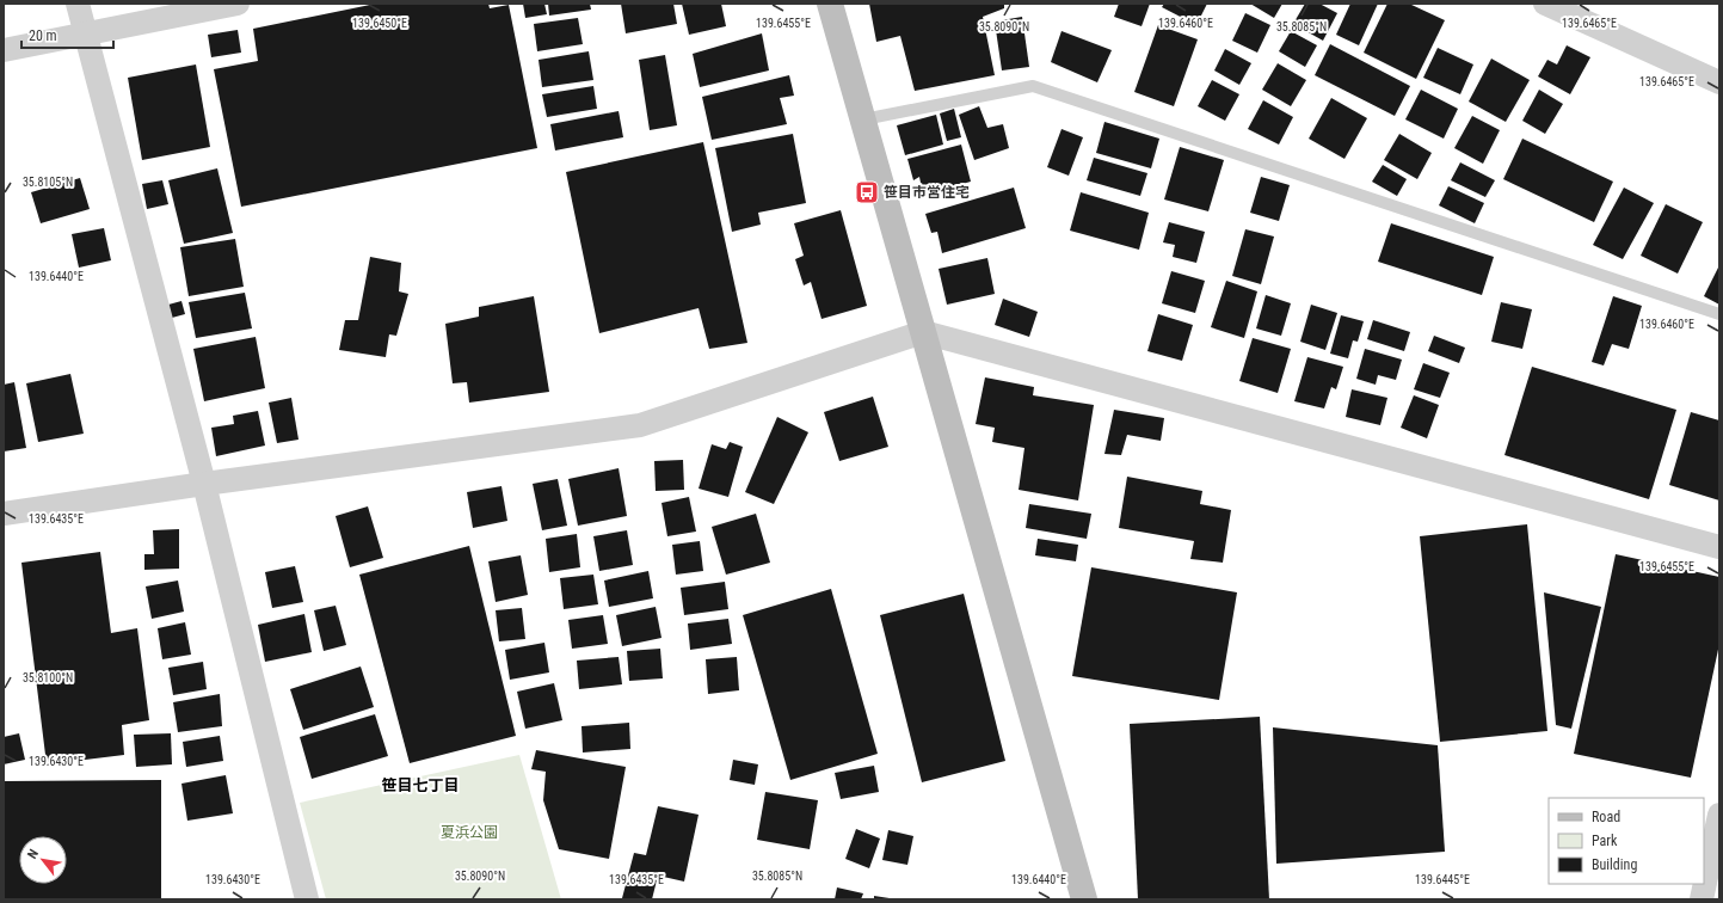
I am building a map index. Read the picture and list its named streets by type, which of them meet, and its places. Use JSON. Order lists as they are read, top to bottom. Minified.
{"districts":["笹目七丁目"],"parks":["夏浜公園"],"places":{"bus stop":["笹目市営住宅"]},"legend":["Road","Park","Building"],"scale_bar":"20 m","north":"top left","coordinates":["139.6450°E","139.6455°E","139.6460°E","139.6465°E","35.8085°N","35.8090°N","35.8105°N","139.6440°E","139.6435°E","35.8100°N","139.6430°E","139.6445°E"]}
